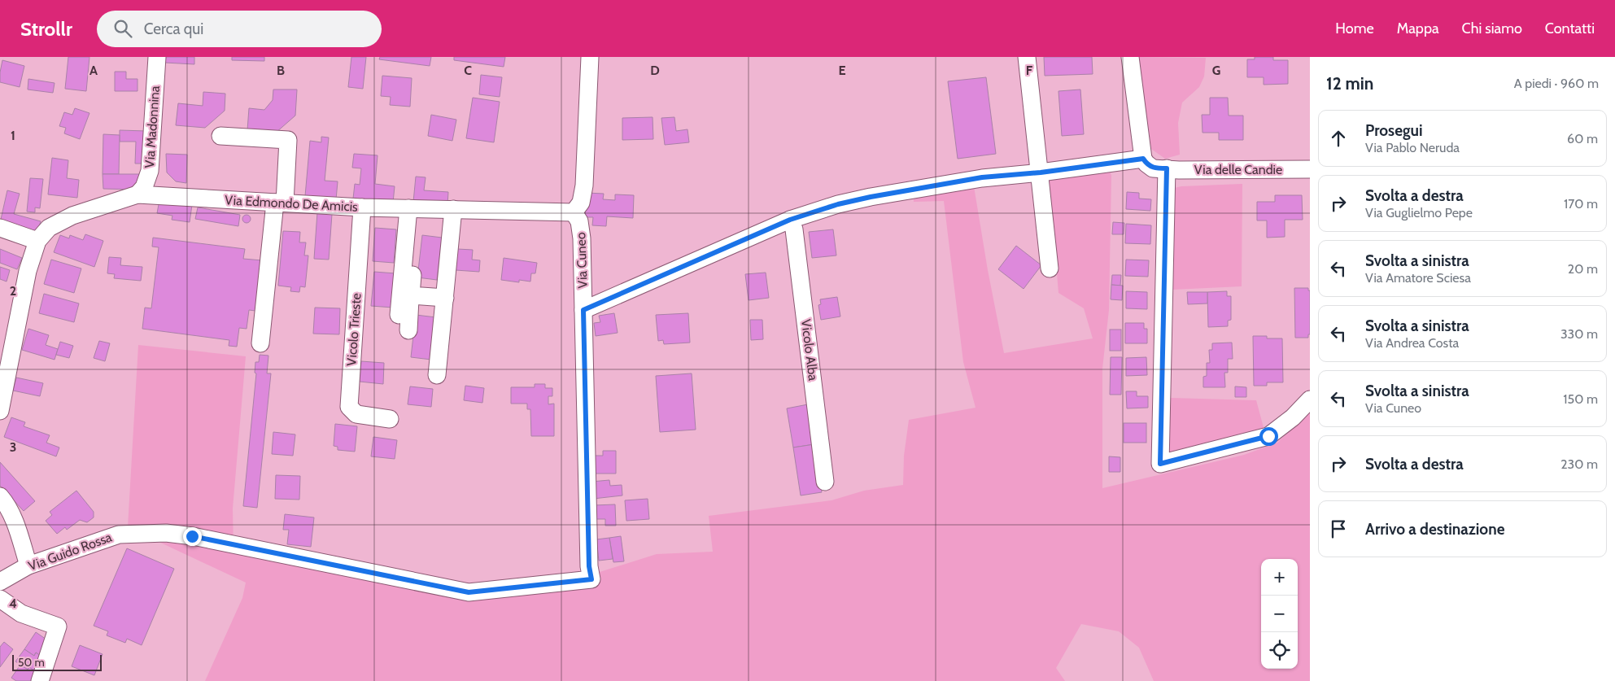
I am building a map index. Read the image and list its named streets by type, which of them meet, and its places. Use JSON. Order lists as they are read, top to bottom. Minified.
{"streets":{"street":["Via Madonnina","Via delle Candie","Via Edmondo De Amicis","Via Cuneo","Vicolo Trieste","Vicolo Alba","Via Guido Rossa"]},"crossings":[["Via Madonnina","Via Edmondo De Amicis"],["Via Edmondo De Amicis","Via Cuneo"],["Via Edmondo De Amicis","Vicolo Trieste"],["Via Cuneo","Via Guido Rossa"]],"scale_bar":"50 m","page":{"header":"Strollr","search":"Cerca qui","nav":["Home","Mappa","Chi siamo","Contatti"],"heading":["12 min","A piedi · 960 m"],"list":[["Prosegui","Via Pablo Neruda","60 m"],["Svolta a destra","Via Guglielmo Pepe","170 m"],["Svolta a sinistra","Via Amatore Sciesa","20 m"],["Svolta a sinistra","Via Andrea Costa","330 m"],["Svolta a sinistra","Via Cuneo","150 m"],["Svolta a destra","230 m"],"Arrivo a destinazione"],"map_buttons":["+","−"],"scale":"50 m"},"grid":{"columns":["A","B","C","D","E","F","G"],"rows":["1","2","3","4"]}}
